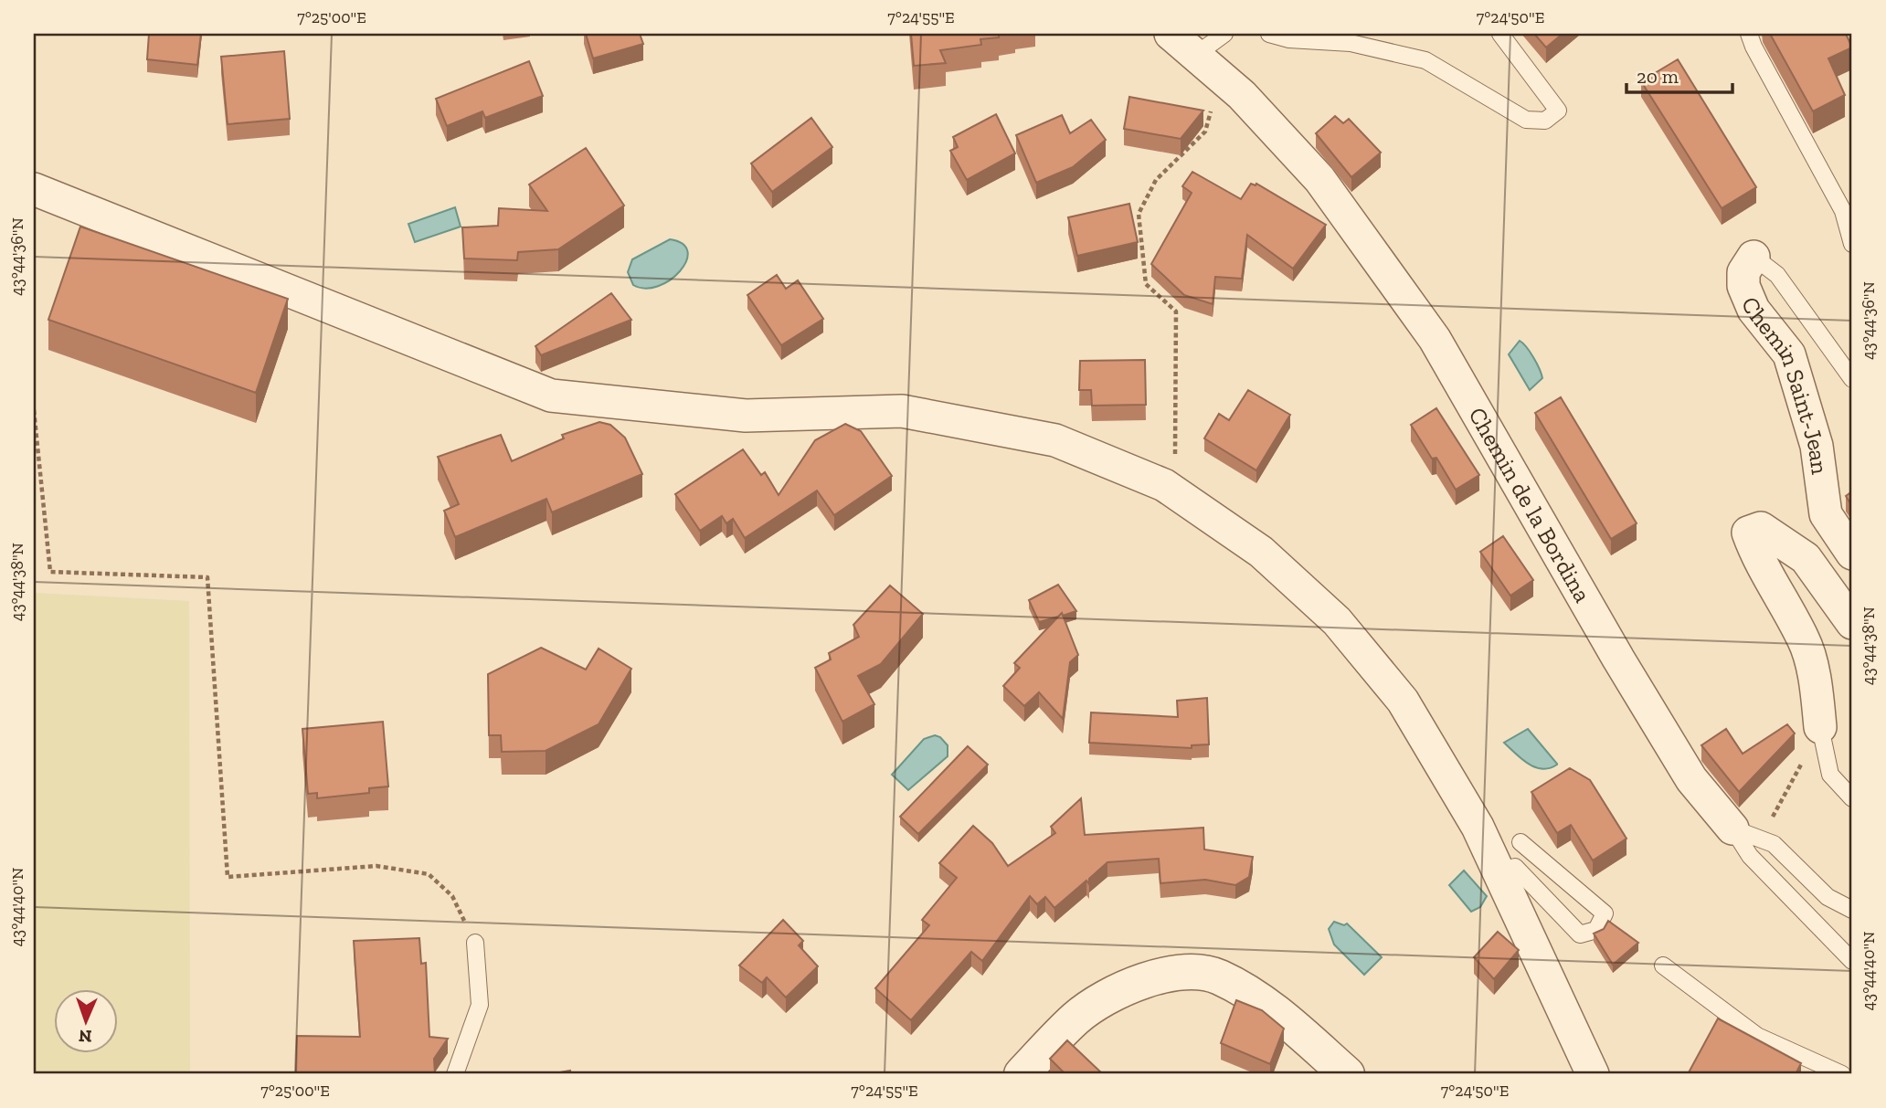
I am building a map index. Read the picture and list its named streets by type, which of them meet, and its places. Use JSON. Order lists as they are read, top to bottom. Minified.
{"streets":{"street":["Chemin Saint-Jean","Chemin de la Bordina"]},"scale_bar":"20 m","north":"bottom","coordinates":["7°25'00\"E","7°24'55\"E","7°24'50\"E","43°44'36\"N","43°44'38\"N","43°44'40\"N"]}
